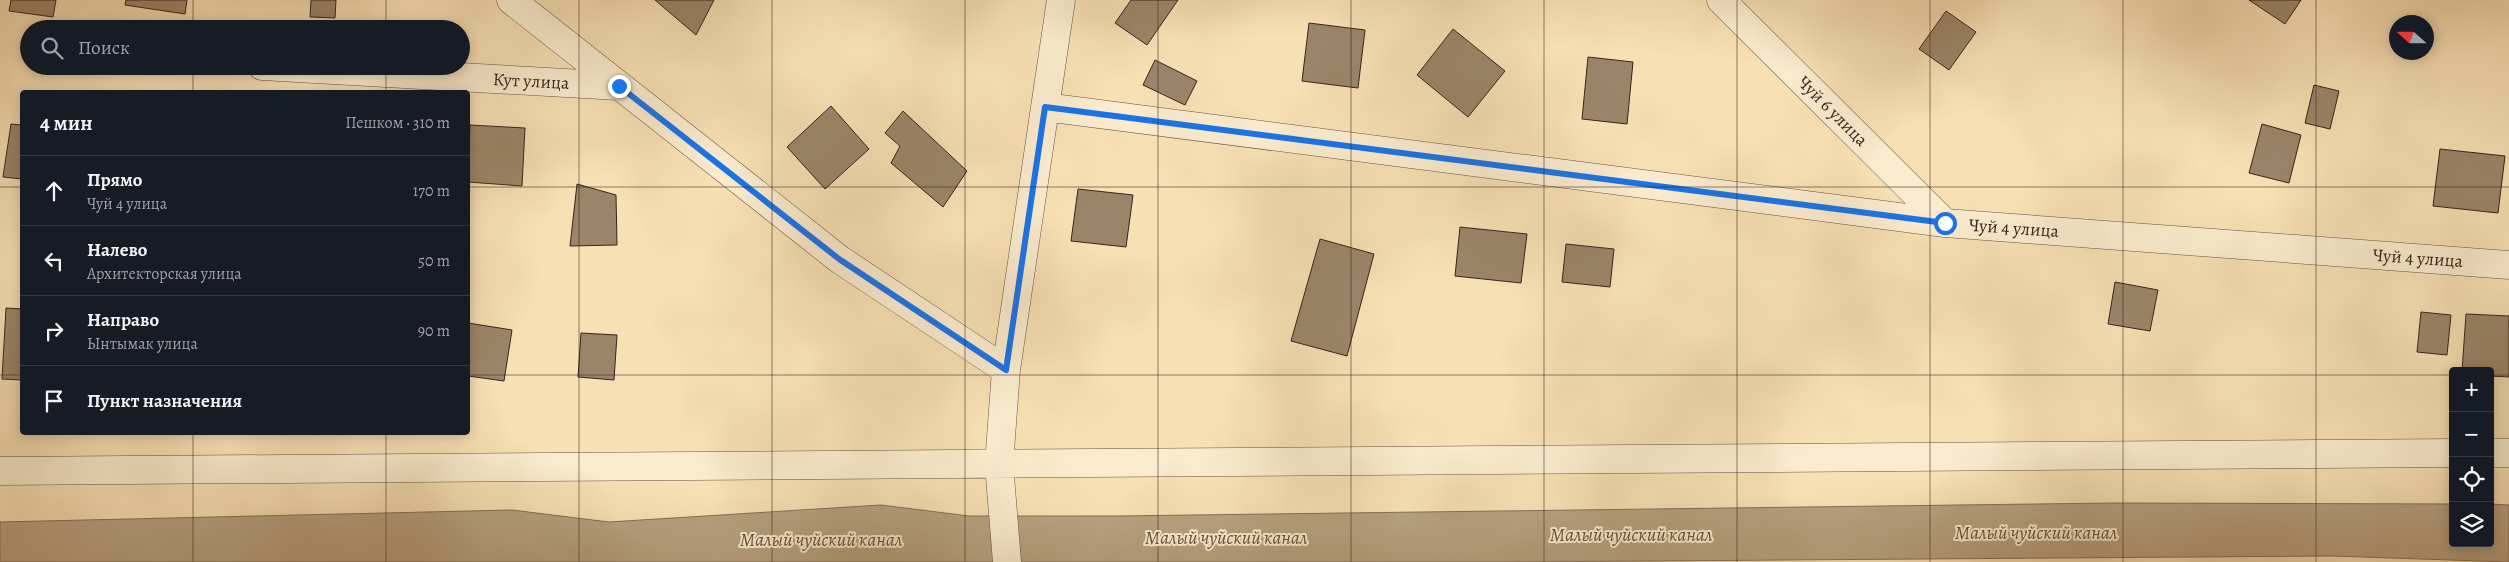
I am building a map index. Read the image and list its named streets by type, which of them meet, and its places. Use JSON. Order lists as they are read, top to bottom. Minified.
{"streets":{"street":["Кут улица","Чуй 6 улица","Чуй 4 улица"]},"crossings":[["Чуй 6 улица","Чуй 4 улица"]],"water":["Малый чуйский канал"],"north":"left","page":{"search":"Поиск","heading":["4 мин","Пешком · 310 m"],"list":[["Прямо","Чуй 4 улица","170 m"],["Налево","Архитекторская улица","50 m"],["Направо","Ынтымак улица","90 m"],"Пункт назначения"],"map_buttons":["+","−"]}}
